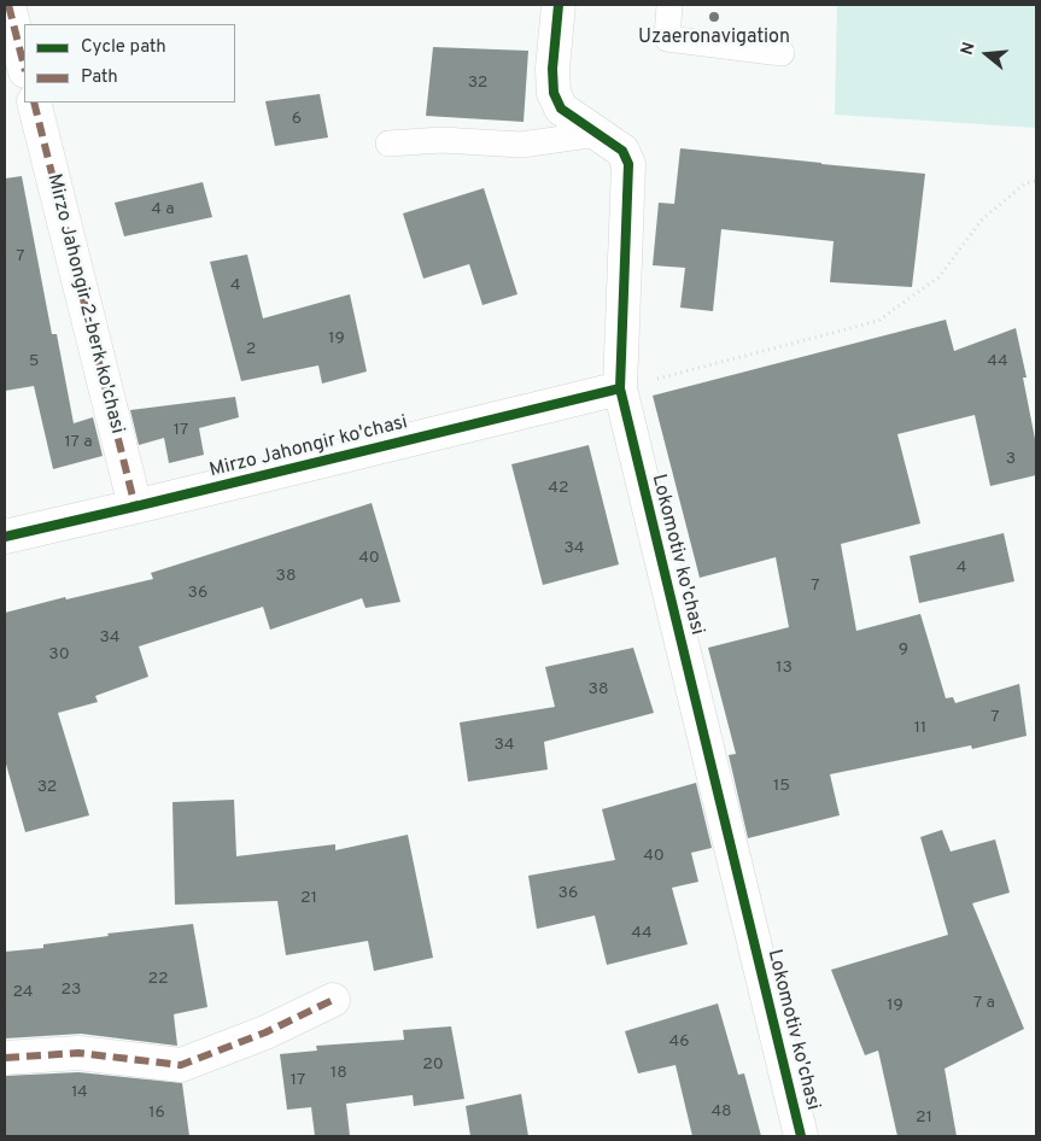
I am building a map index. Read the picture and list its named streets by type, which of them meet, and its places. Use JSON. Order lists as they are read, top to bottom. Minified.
{"streets":{"street":["Mirzo Jahongir 2-berk ko'chasi","Mirzo Jahongir ko'chasi","Lokomotiv ko'chasi"]},"crossings":[["Mirzo Jahongir 2-berk ko'chasi","Mirzo Jahongir ko'chasi"],["Mirzo Jahongir ko'chasi","Lokomotiv ko'chasi"]],"places":["Uzaeronavigation"],"house_numbers":["32","6","4 а","7","4","19","2","5","44","17","17 а","3","42","34","40","4","38","7","36","34","9","30","13","38","7","11","34","15","32","40","36","21","44","22","23","24","7 а","19","46","20","18","17","14","48","16","21"],"legend":["Cycle path","Path"],"north":"left"}
